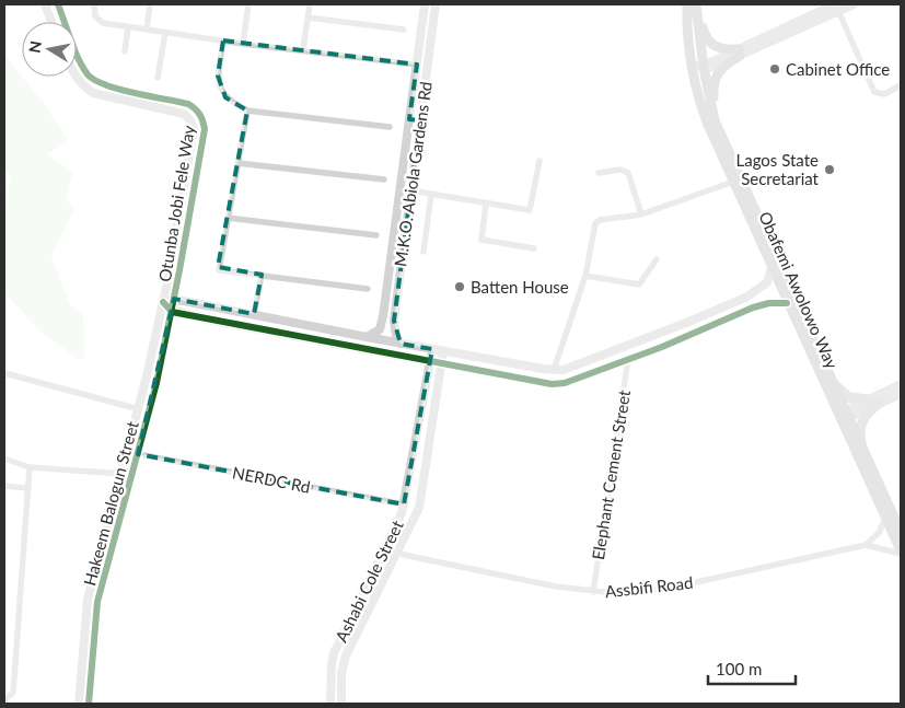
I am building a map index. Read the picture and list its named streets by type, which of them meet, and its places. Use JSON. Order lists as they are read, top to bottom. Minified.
{"streets":{"main road":["Obafemi Awolowo Way"],"street":["M.K.O. Abiola Gardens Rd","Otunba Jobi Fele Way","Elephant Cement Street","NERDC Rd","Hakeem Balogun Street","Ashabi Cole Street","Assbifi Road"]},"crossings":[["Otunba Jobi Fele Way","Hakeem Balogun Street"],["Elephant Cement Street","Assbifi Road"],["NERDC Rd","Hakeem Balogun Street"],["NERDC Rd","Ashabi Cole Street"],["Ashabi Cole Street","Assbifi Road"]],"places":["Cabinet Office","Lagos State Secretariat","Batten House"],"scale_bar":"100 m","north":"left"}
